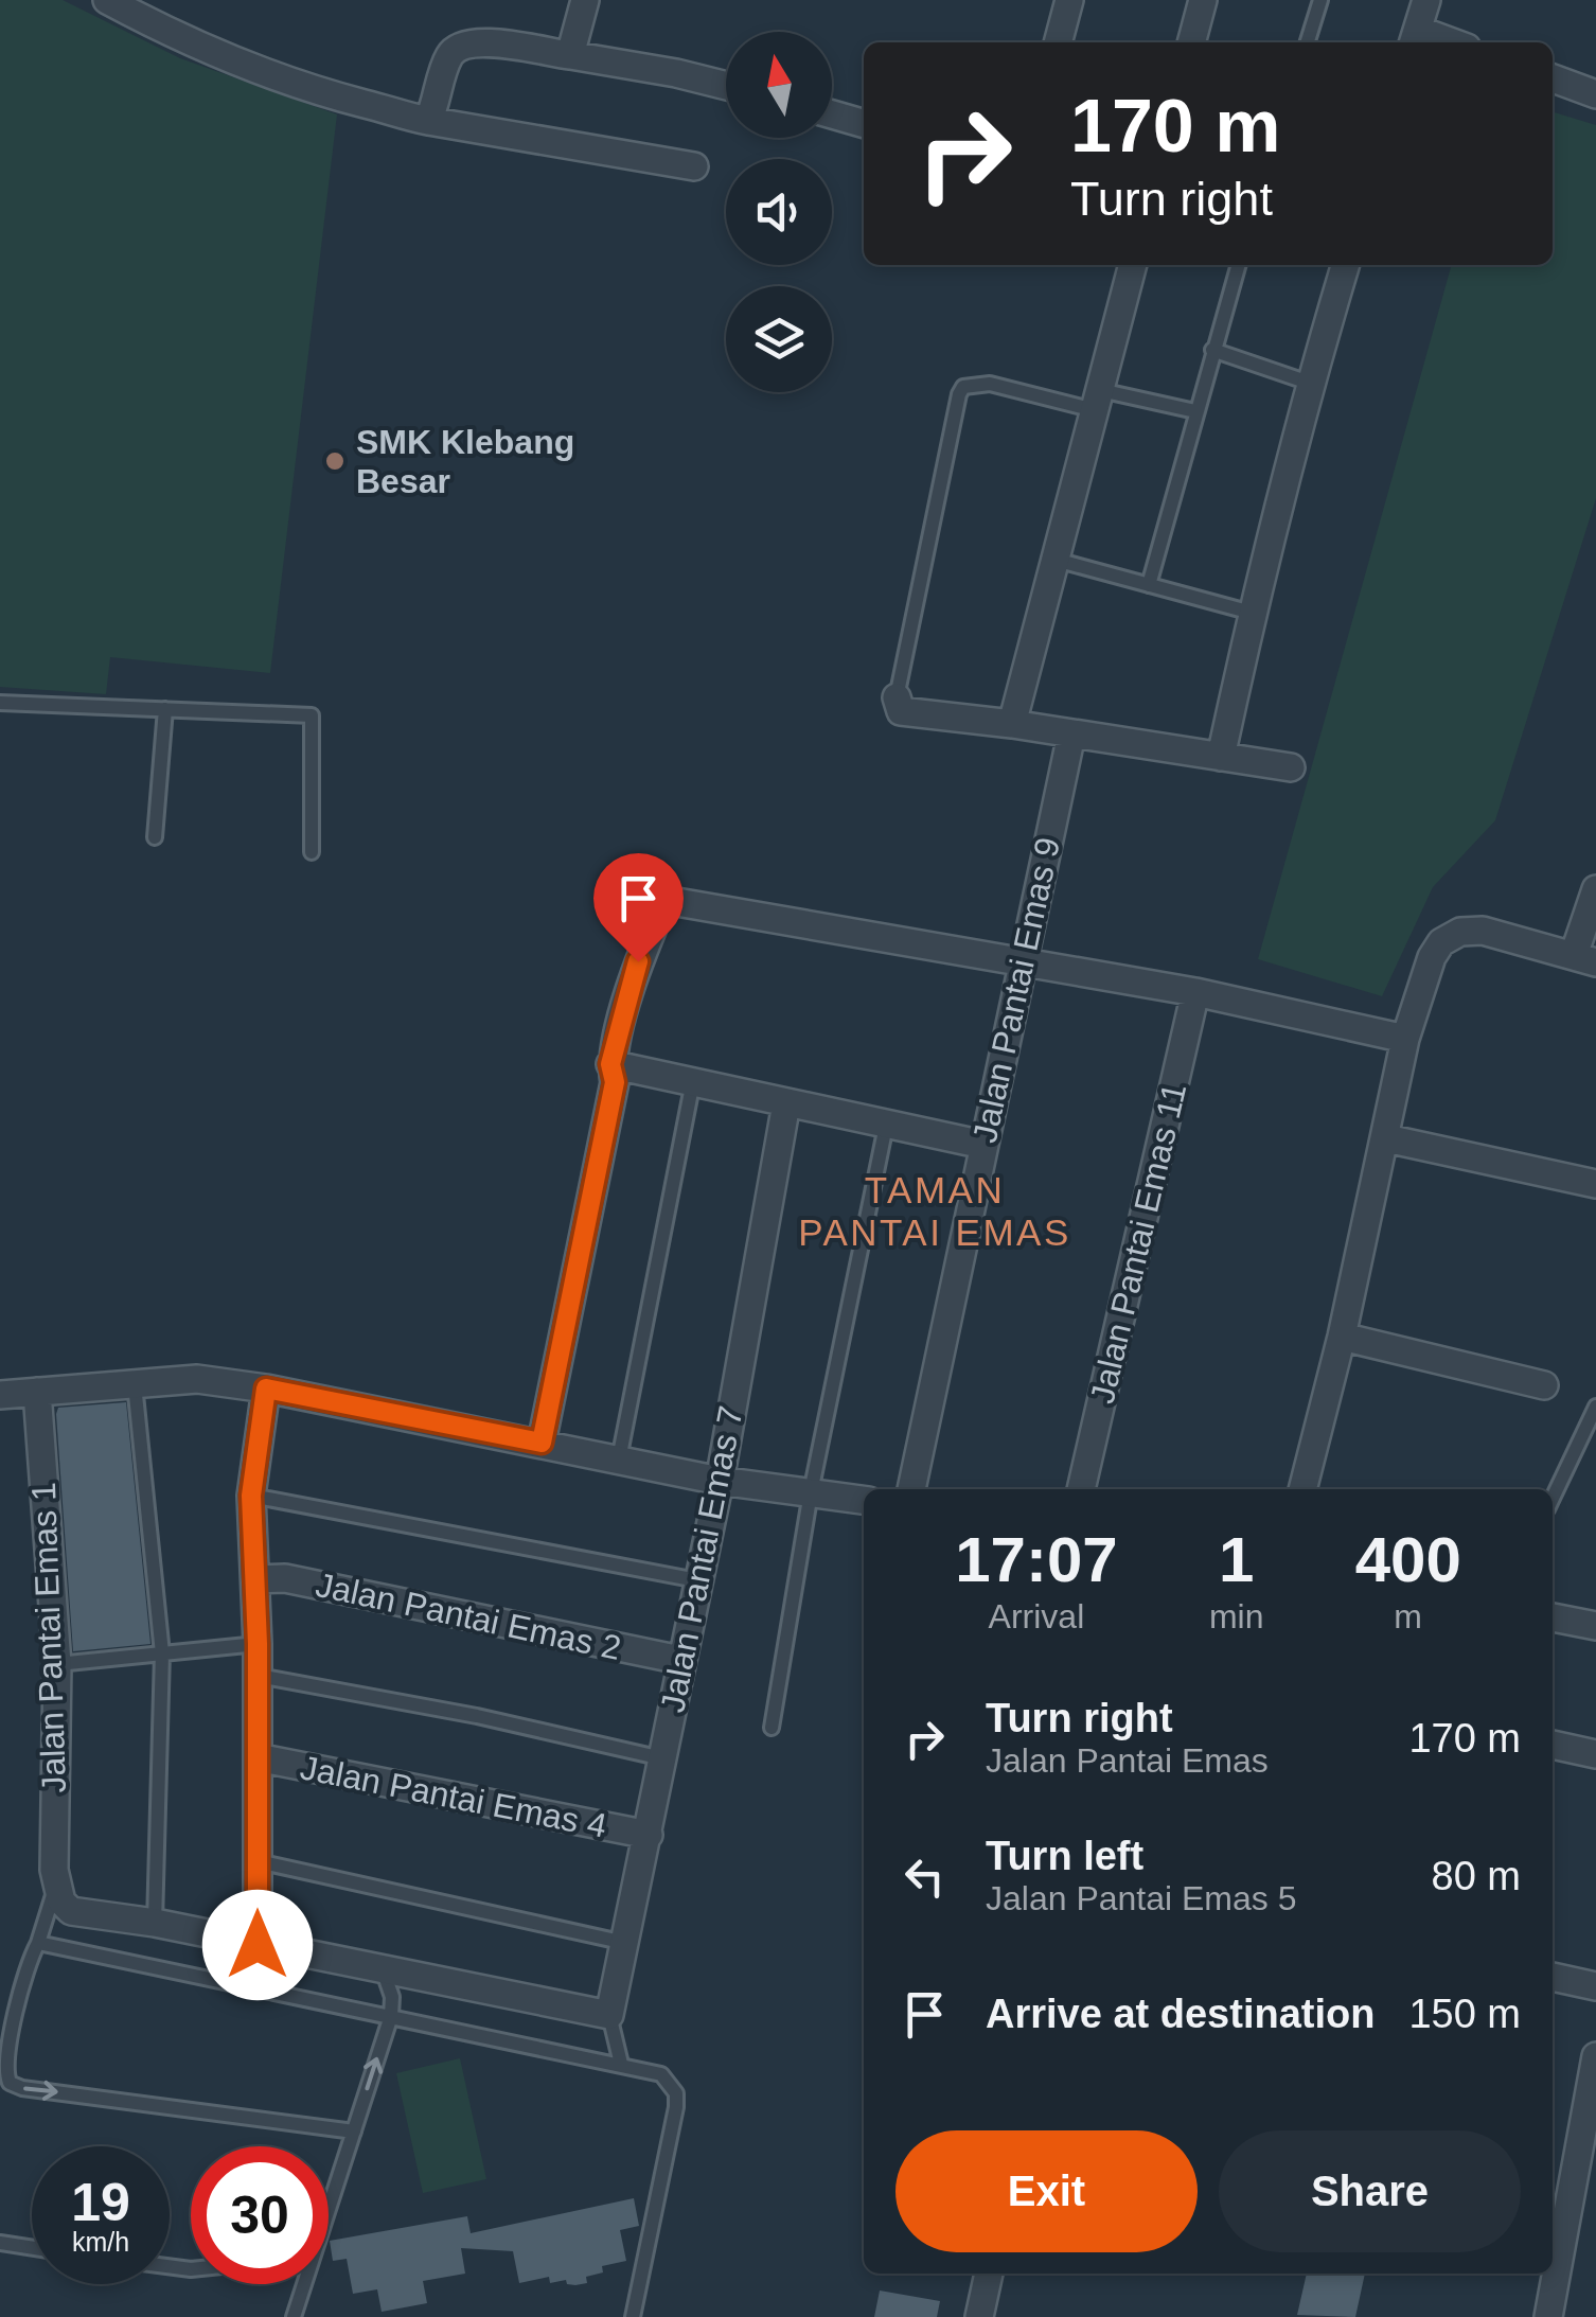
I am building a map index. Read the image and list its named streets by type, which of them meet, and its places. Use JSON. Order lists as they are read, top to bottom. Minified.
{"streets":{"street":["Jalan Pantai Emas 9","Jalan Pantai Emas 11","Jalan Pantai Emas 7","Jalan Pantai Emas 2","Jalan Pantai Emas 1","Jalan Pantai Emas 4"]},"crossings":[["Jalan Pantai Emas 7","Jalan Pantai Emas 2"],["Jalan Pantai Emas 7","Jalan Pantai Emas 4"]],"districts":["TAMAN PANTAI EMAS"],"places":["SMK Klebang Besar"],"north":"top","page":{"turn":["170 m","Turn right"],"eta":["17:07","Arrival","1","min","400","m"],"list":[{"name":"Turn right","note":"Jalan Pantai Emas","value":"170 m"},{"name":"Turn left","note":"Jalan Pantai Emas 5","value":"80 m"},{"name":"Arrive at destination","value":"150 m"}],"buttons":["Exit","Share"],"speed":"19 km/h","limit":"30"}}
